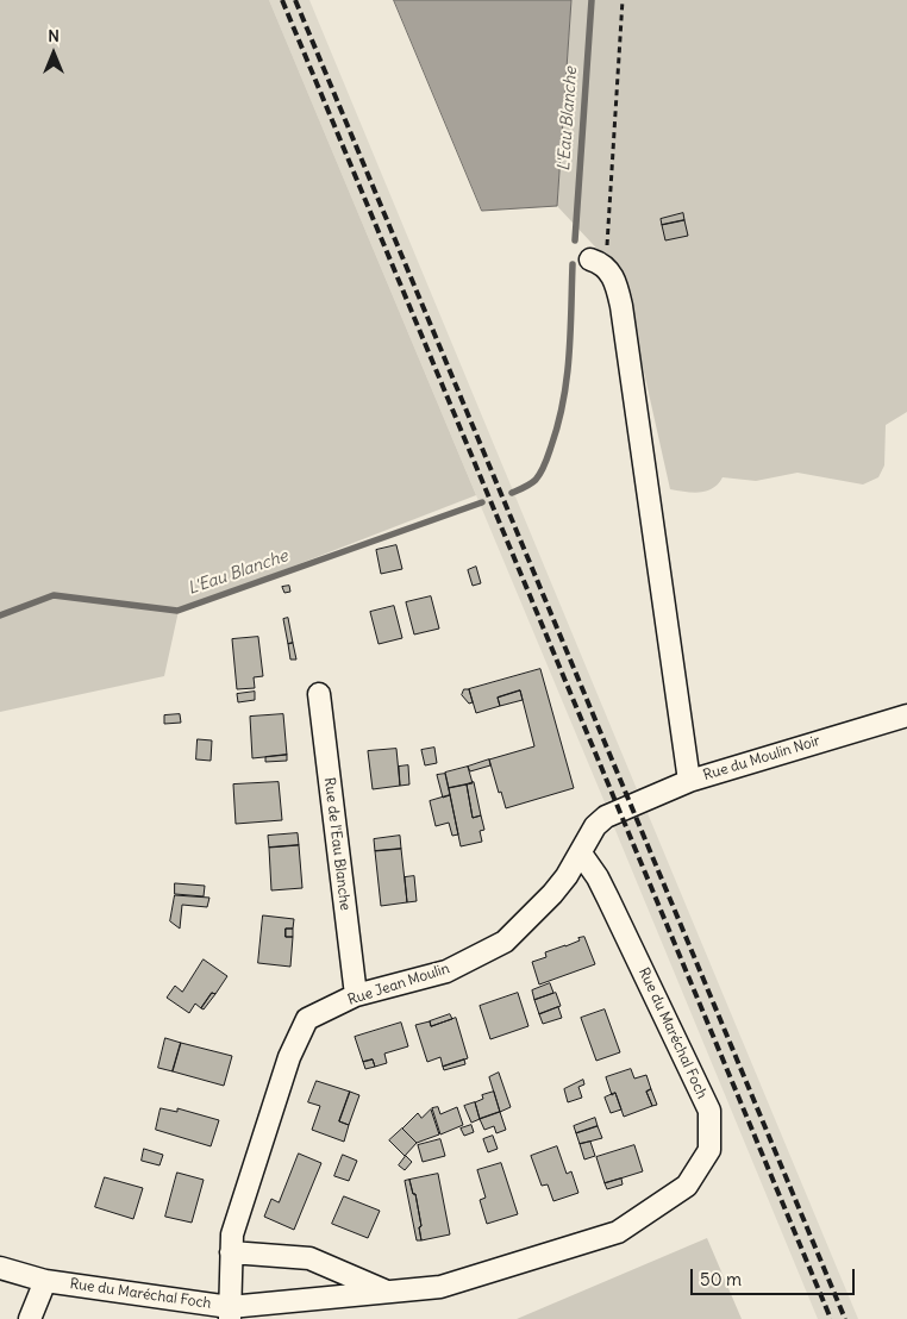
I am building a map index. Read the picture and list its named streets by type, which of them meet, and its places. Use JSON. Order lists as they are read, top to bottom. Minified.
{"streets":{"street":["Rue du Moulin Noir","Rue de l'Eau Blanche","Rue Jean Moulin","Rue du Maréchal Foch"]},"crossings":[["Rue du Moulin Noir","Rue Jean Moulin"],["Rue de l'Eau Blanche","Rue Jean Moulin"],["Rue Jean Moulin","Rue du Maréchal Foch"]],"water":["L'Eau Blanche"],"scale_bar":"50 m","north":"top"}
